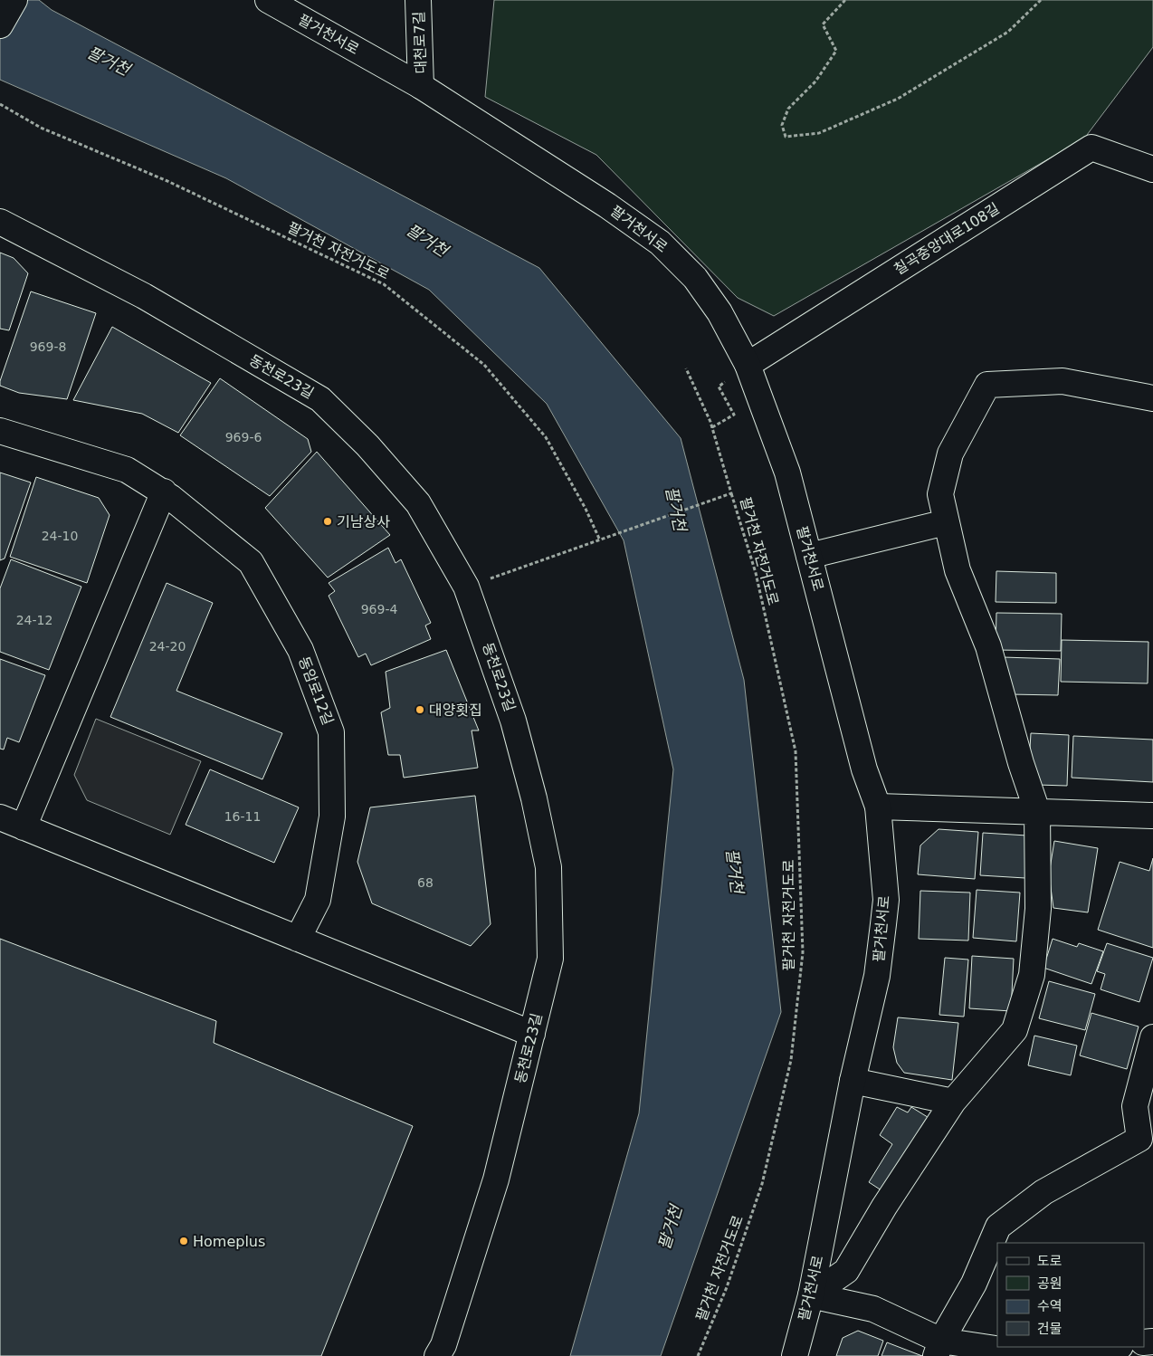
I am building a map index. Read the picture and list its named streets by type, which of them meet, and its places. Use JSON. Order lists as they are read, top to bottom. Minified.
{"streets":{"street":["팔거천서로","대천로7길","칠곡중앙대로108길","동천로23길","동암로12길"],"path":["팔거천 자전거도로"]},"crossings":[["팔거천서로","대천로7길"],["팔거천서로","칠곡중앙대로108길"]],"water":["팔거천"],"places":["기남상사","대양횟집","Homeplus"],"house_numbers":["969-8","969-6","24-10","969-4","24-12","24-20","16-11","68"],"legend":["도로","공원","수역","건물"]}
